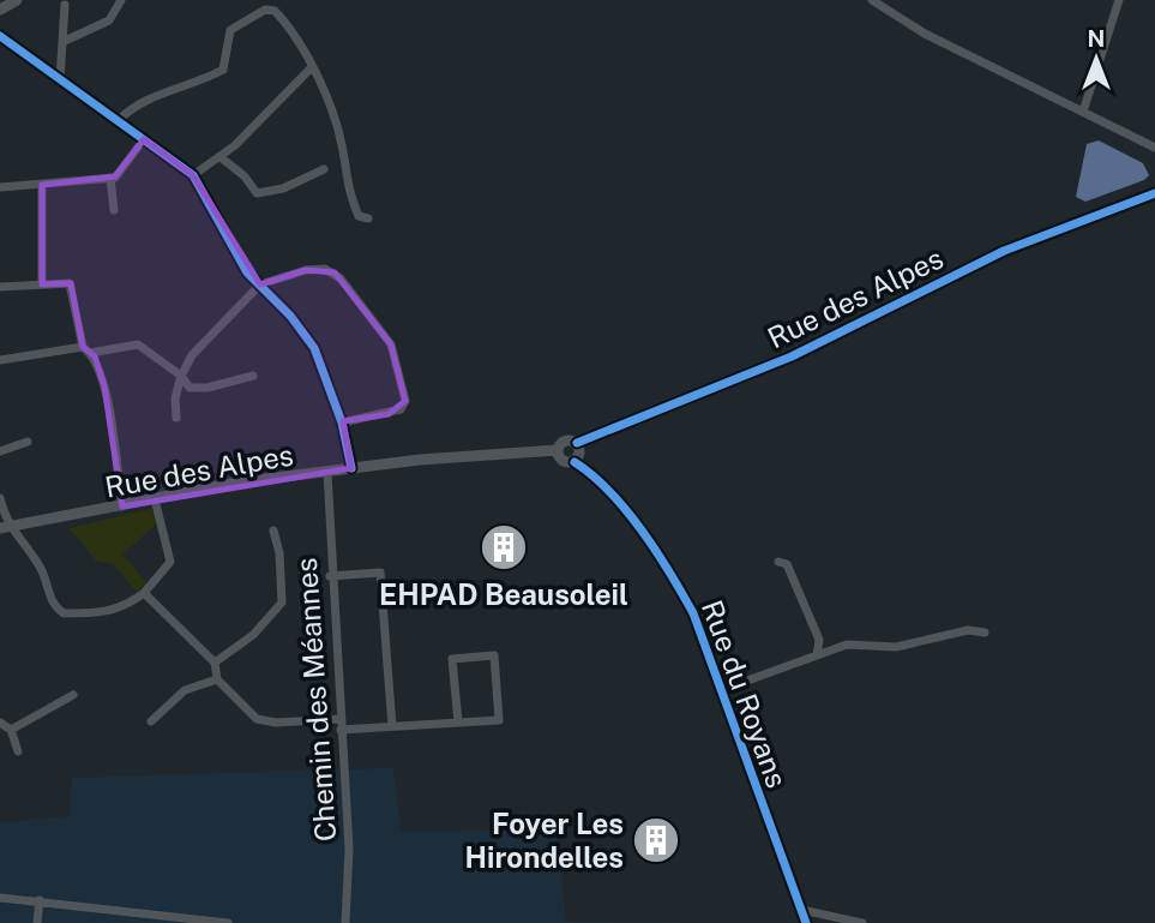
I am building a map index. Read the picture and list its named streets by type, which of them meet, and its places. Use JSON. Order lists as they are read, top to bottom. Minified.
{"streets":{"street":["Rue des Alpes","Rue du Royans","Chemin des Méannes"]},"crossings":[["Rue des Alpes","Rue du Royans"],["Rue des Alpes","Chemin des Méannes"]],"places":{"building":["EHPAD Beausoleil","Foyer Les Hirondelles"]},"north":"top"}
